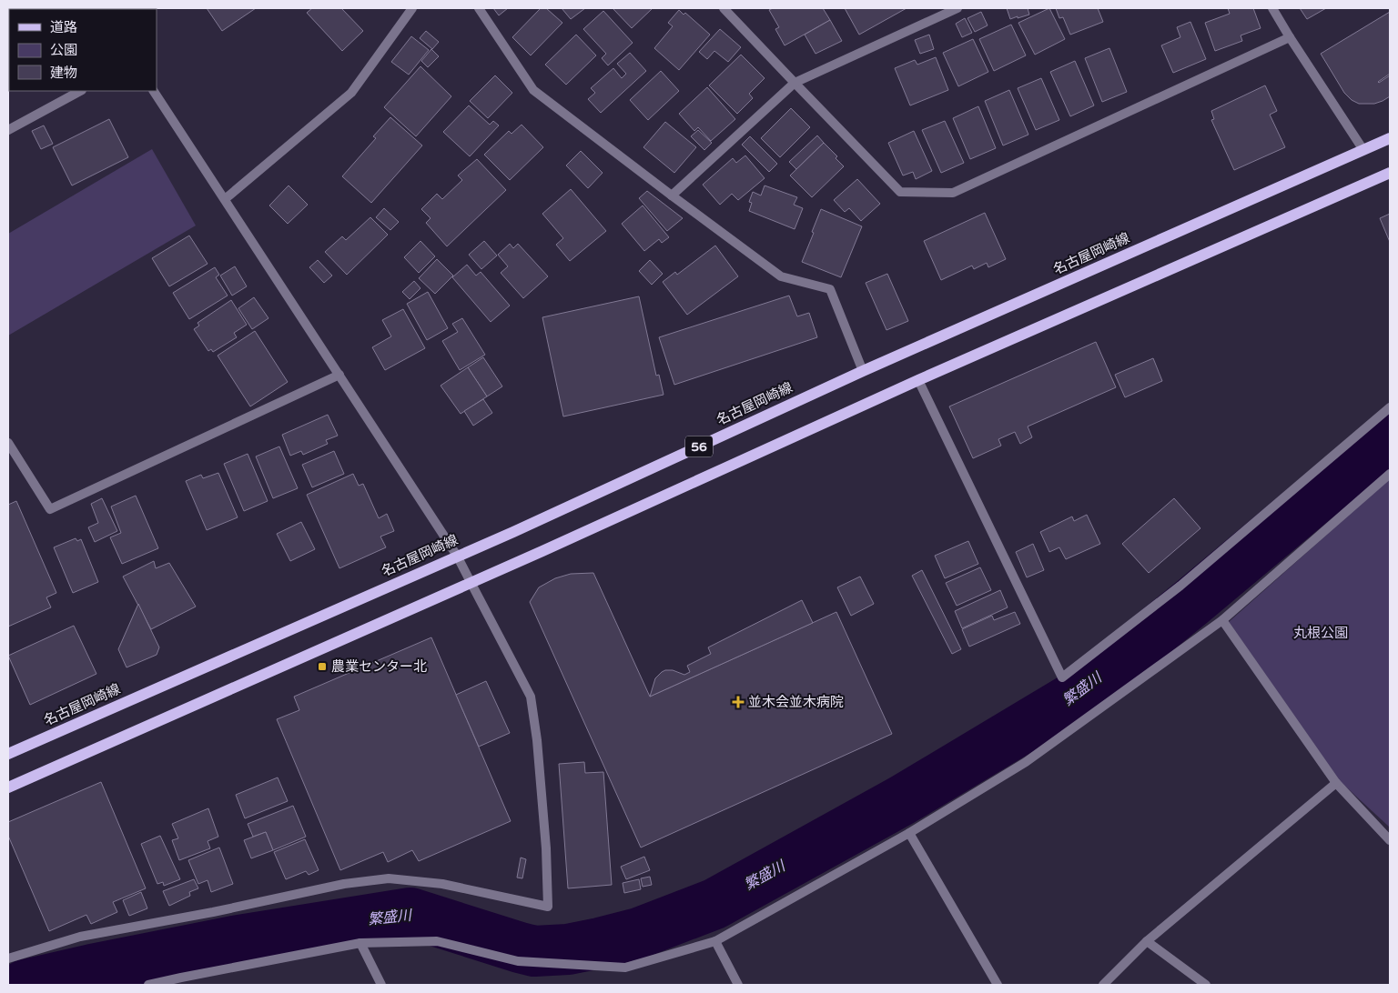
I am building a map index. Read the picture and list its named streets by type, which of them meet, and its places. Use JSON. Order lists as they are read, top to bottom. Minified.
{"streets":{"main road":["名古屋岡崎線","56"]},"water":["繁盛川"],"parks":["丸根公園"],"places":{"transit":["農業センター北"],"health":["並木会並木病院"]},"legend":["道路","公園","建物"]}
